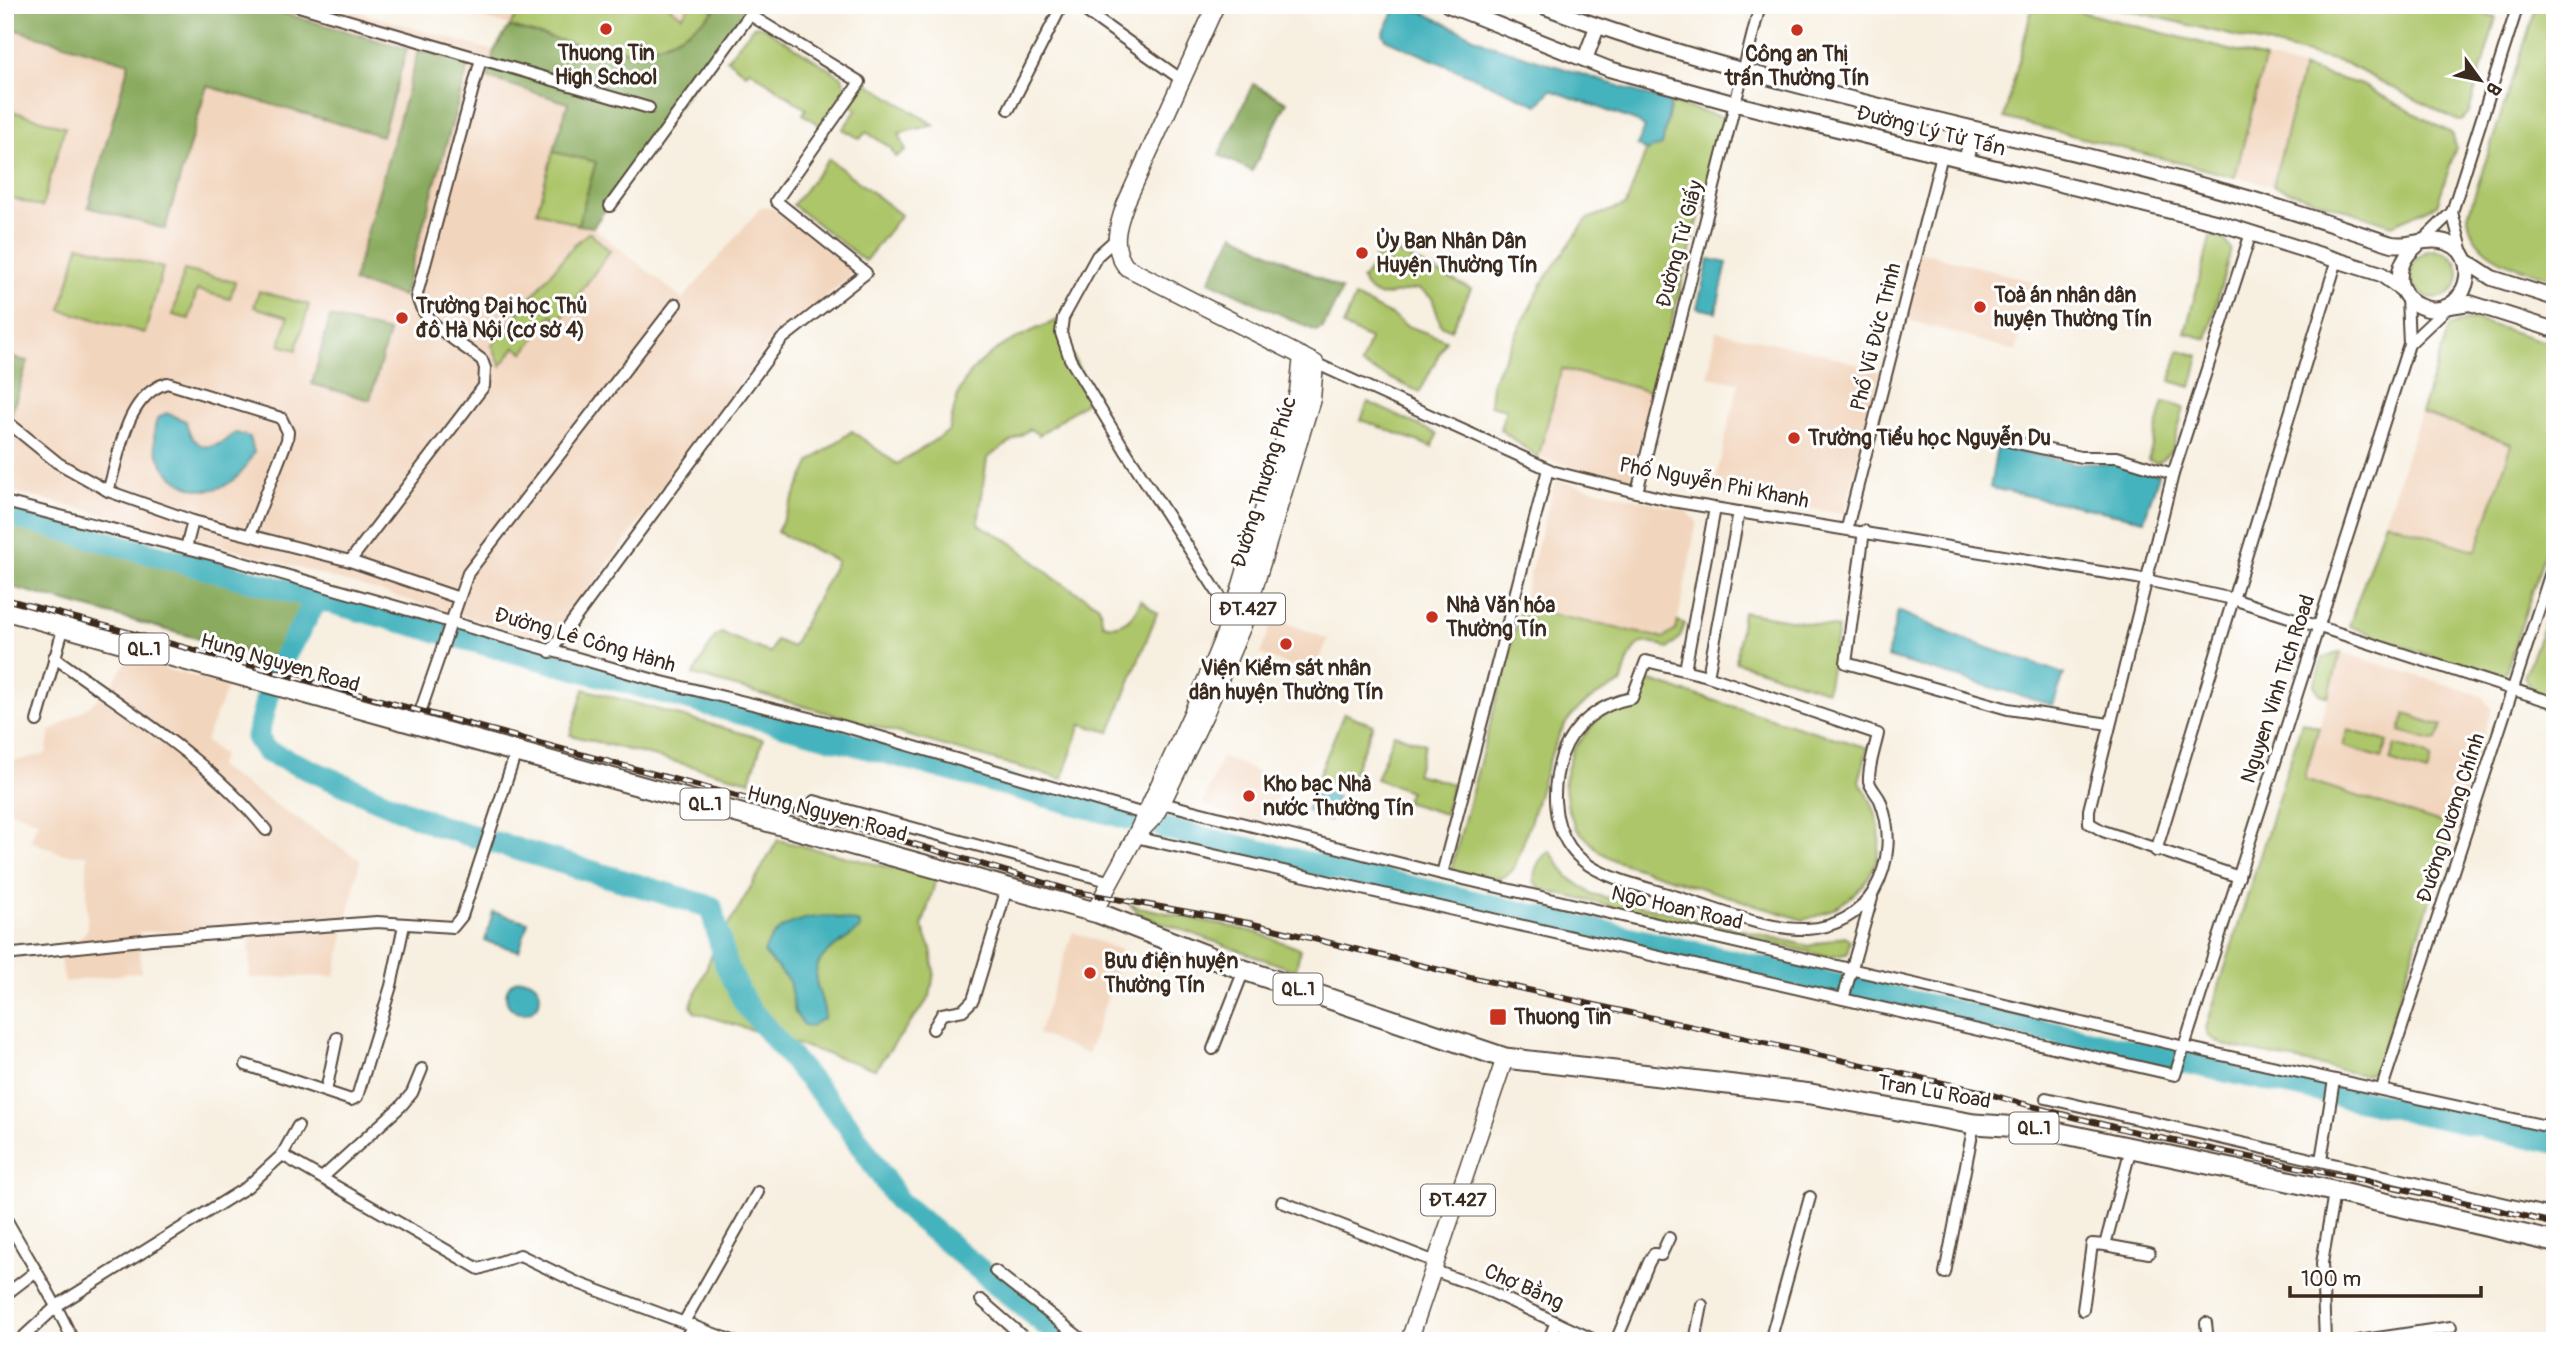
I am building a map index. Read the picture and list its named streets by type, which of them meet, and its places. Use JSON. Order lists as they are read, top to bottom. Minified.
{"streets":{"highway":["QL.1","Hung Nguyen Road","Tran Lu Road"],"main road":["Đường Thượng Phúc","Phố Nguyễn Phi Khanh","ĐT.427"],"street":["Đường Lý Tử Tấn","Đường Từ Giấy","Phố Vũ Đức Trinh","Đường Lê Công Hành","Nguyen Vinh Tich Road","Đường Dương Chính","Ngo Hoan Road","Chợ Bằng"]},"crossings":[["Đường Lý Tử Tấn","Đường Từ Giấy"],["Đường Lý Tử Tấn","Phố Vũ Đức Trinh"],["Đường Từ Giấy","Phố Nguyễn Phi Khanh"],["Phố Vũ Đức Trinh","Phố Nguyễn Phi Khanh"],["Đường Thượng Phúc","Phố Nguyễn Phi Khanh"],["Đường Thượng Phúc","Đường Lê Công Hành"],["Đường Thượng Phúc","Hung Nguyen Road"],["Đường Thượng Phúc","Ngo Hoan Road"],["Phố Nguyễn Phi Khanh","Nguyen Vinh Tich Road"],["Phố Nguyễn Phi Khanh","Đường Dương Chính"],["ĐT.427","Hung Nguyen Road"],["ĐT.427","Tran Lu Road"],["ĐT.427","Chợ Bằng"],["Đường Lê Công Hành","Ngo Hoan Road"],["Hung Nguyen Road","Tran Lu Road"],["Nguyen Vinh Tich Road","Ngo Hoan Road"],["Đường Dương Chính","Ngo Hoan Road"]],"places":{"other":["Thuong Tin High School","Công an Thị trấn Thường Tín","Ủy Ban Nhân Dân Huyện Thường Tín","Toà án nhân dân huyện Thường Tín","Trường Đại học Thủ đô Hà Nội (cơ sở 4)","Trường Tiểu học Nguyễn Du","Nhà Văn hóa Thường Tín","Viện Kiểm sát nhân dân huyện Thường Tín","Kho bạc Nhà nước Thường Tín","Bưu điện huyện Thường Tín"],"transit":["Thuong Tin"]},"scale_bar":"100 m","north":"bottom right"}
